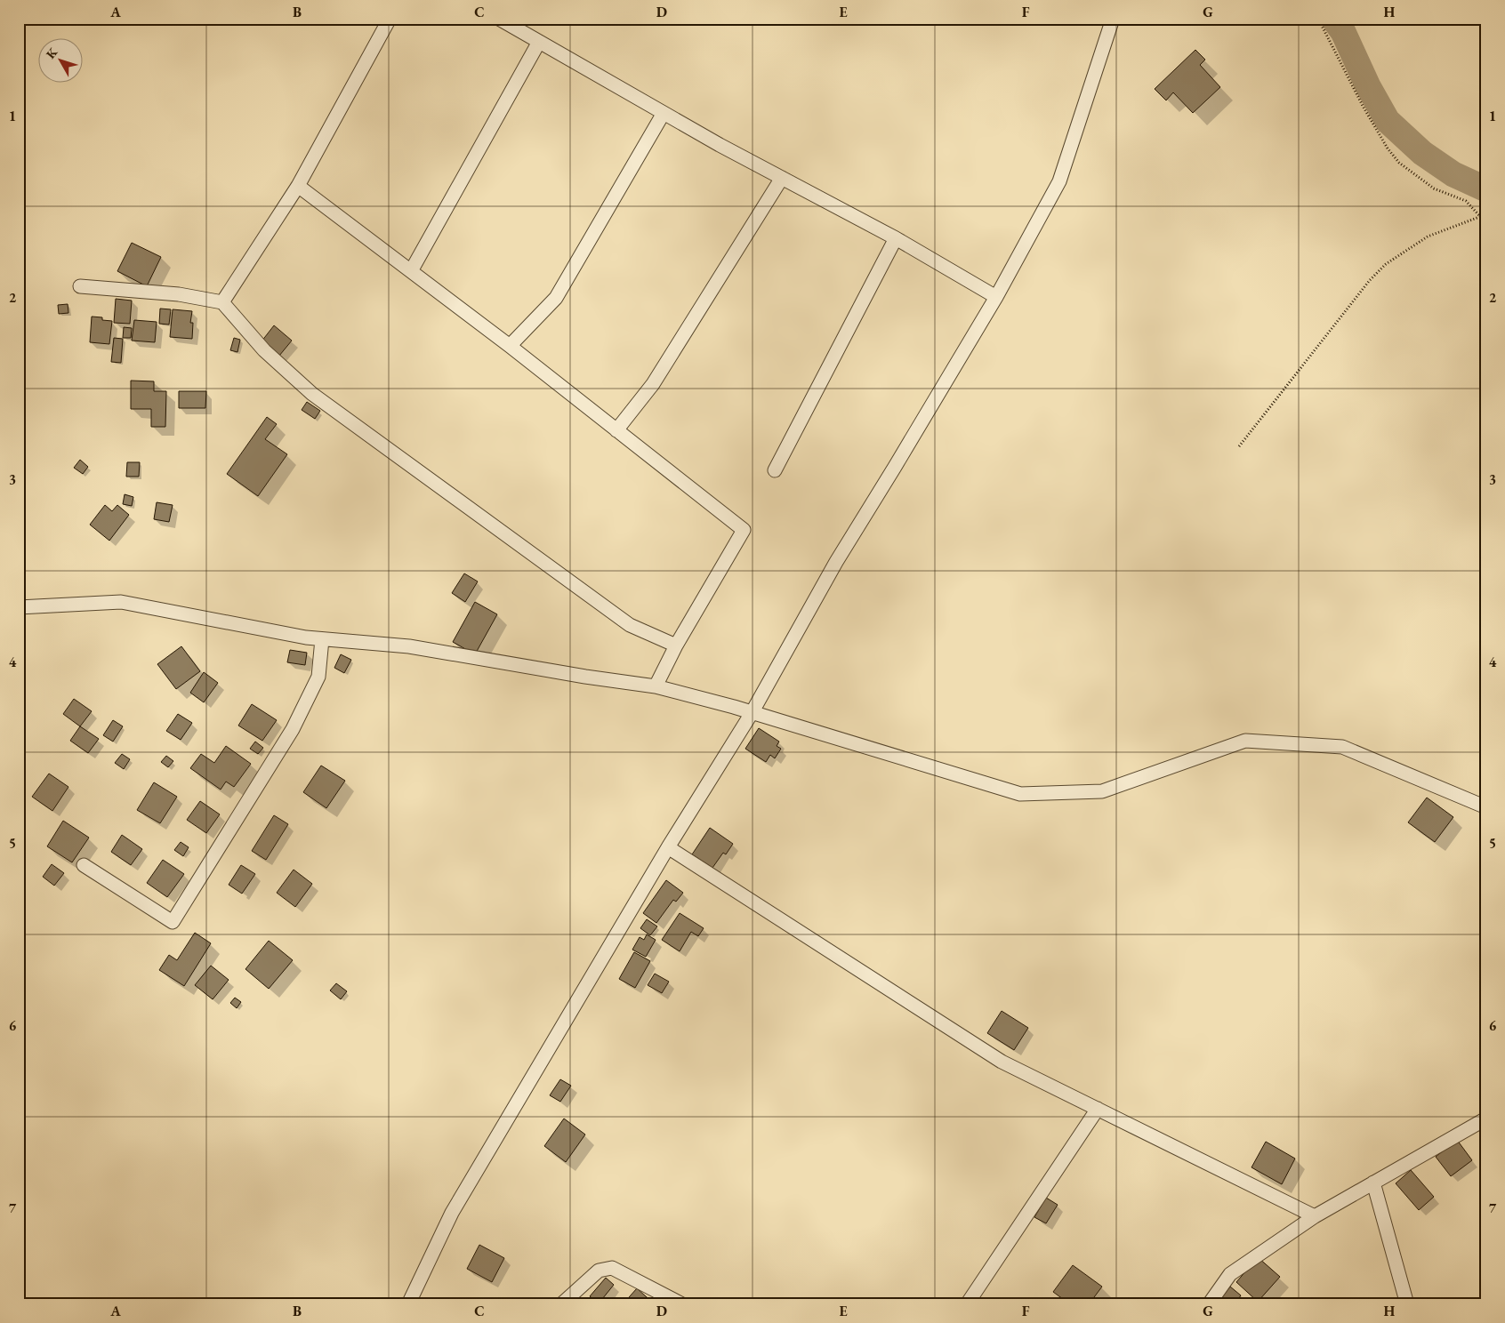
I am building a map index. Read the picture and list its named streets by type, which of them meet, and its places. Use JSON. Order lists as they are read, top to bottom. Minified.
{"north":"top left","grid":{"columns":["A","B","C","D","E","F","G","H"],"rows":["1","2","3","4","5","6","7"]}}
